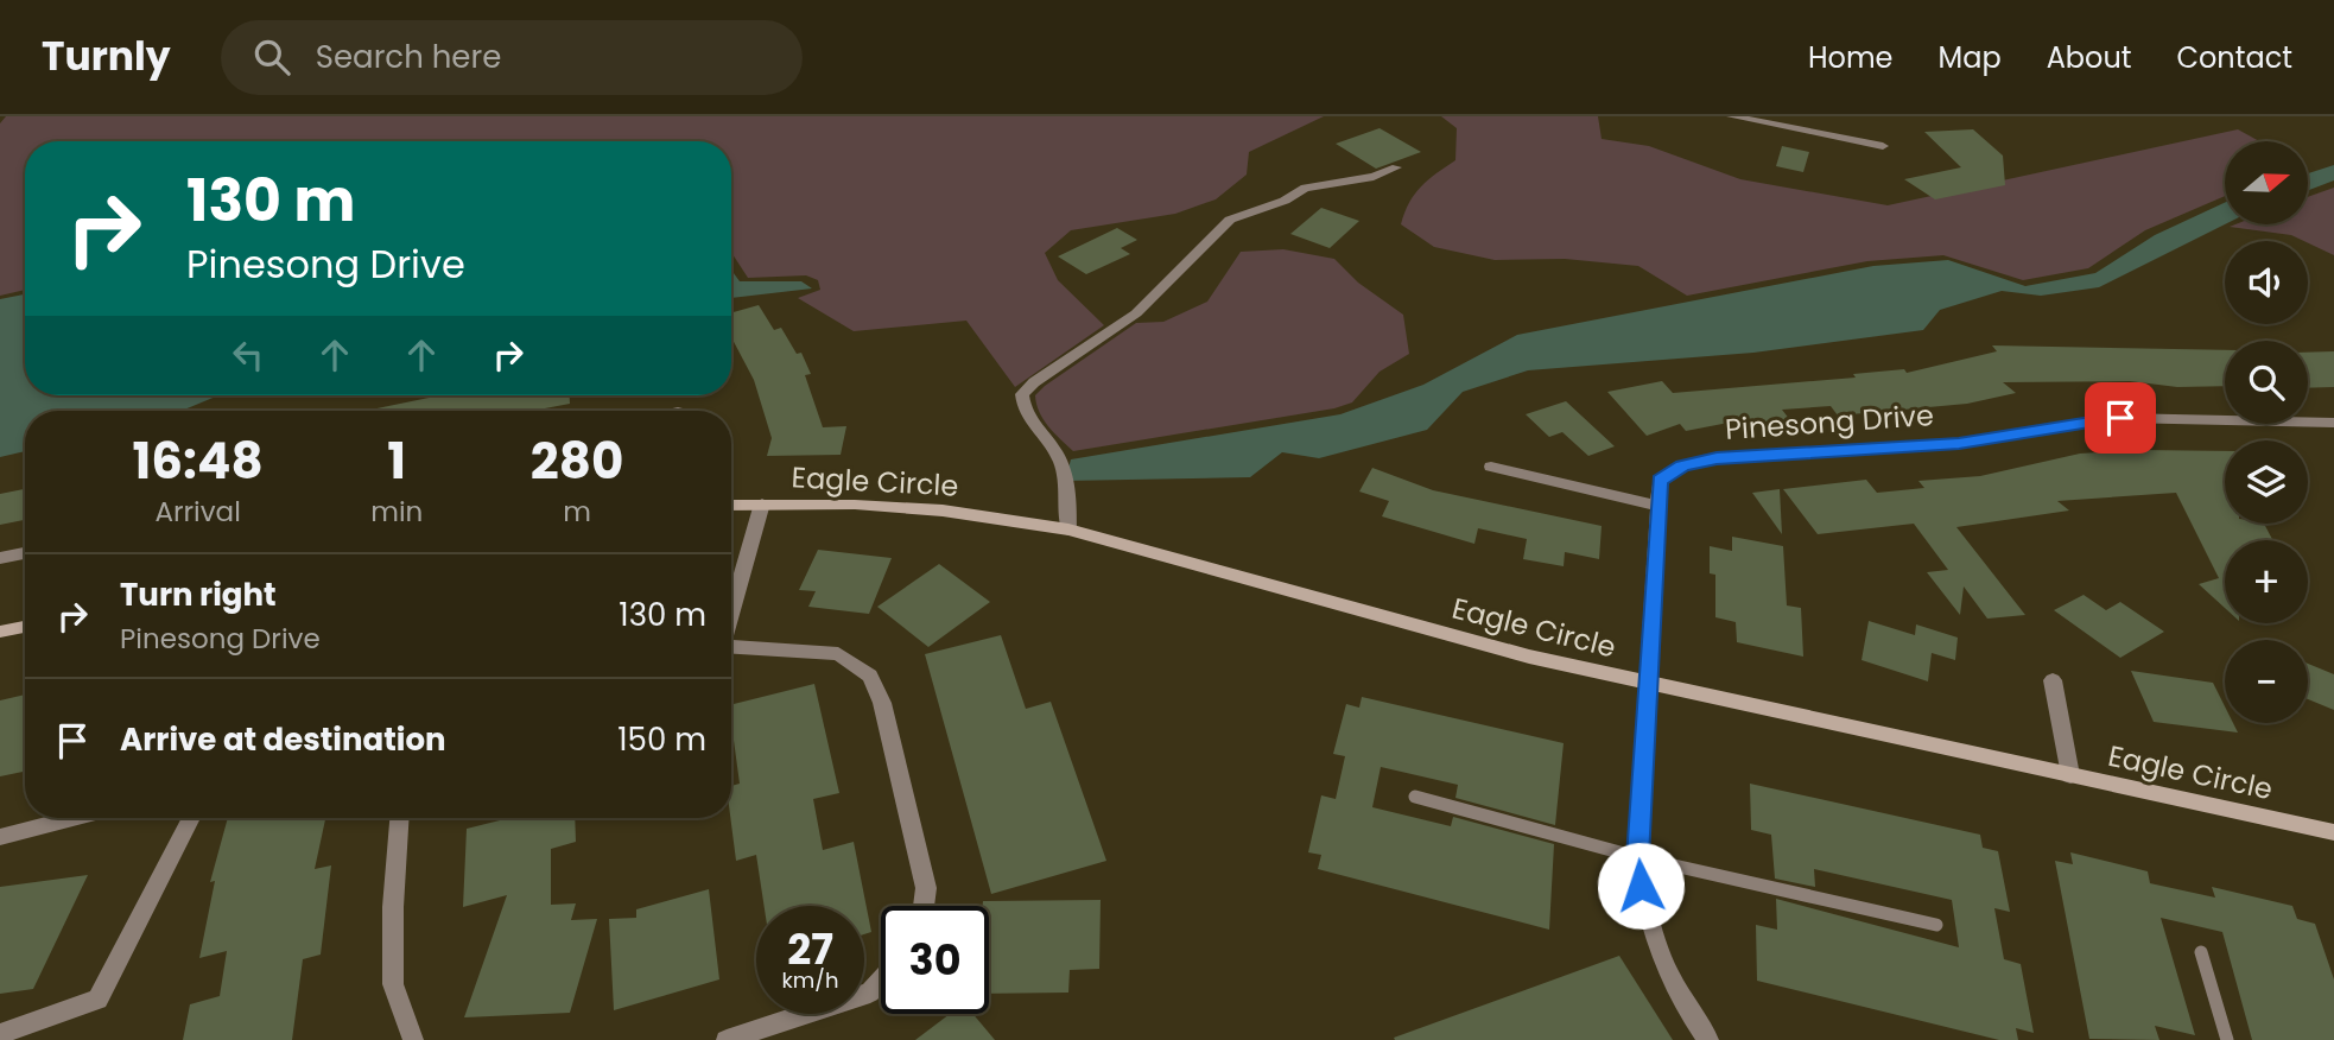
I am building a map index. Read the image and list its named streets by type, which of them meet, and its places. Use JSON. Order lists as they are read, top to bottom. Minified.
{"streets":{"street":["Pinesong Drive","Eagle Circle"]},"crossings":[["Pinesong Drive","Eagle Circle"]],"north":"right","page":{"header":"Turnly","search":"Search here","nav":["Home","Map","About","Contact"],"map_buttons":["+","−"],"turn":["130 m","Pinesong Drive"],"eta":["16:48","Arrival","1","min","280","m"],"list":[{"name":"Turn right","note":"Pinesong Drive","value":"130 m"},{"name":"Arrive at destination","value":"150 m"}],"speed":"27 km/h","limit":"30"}}
